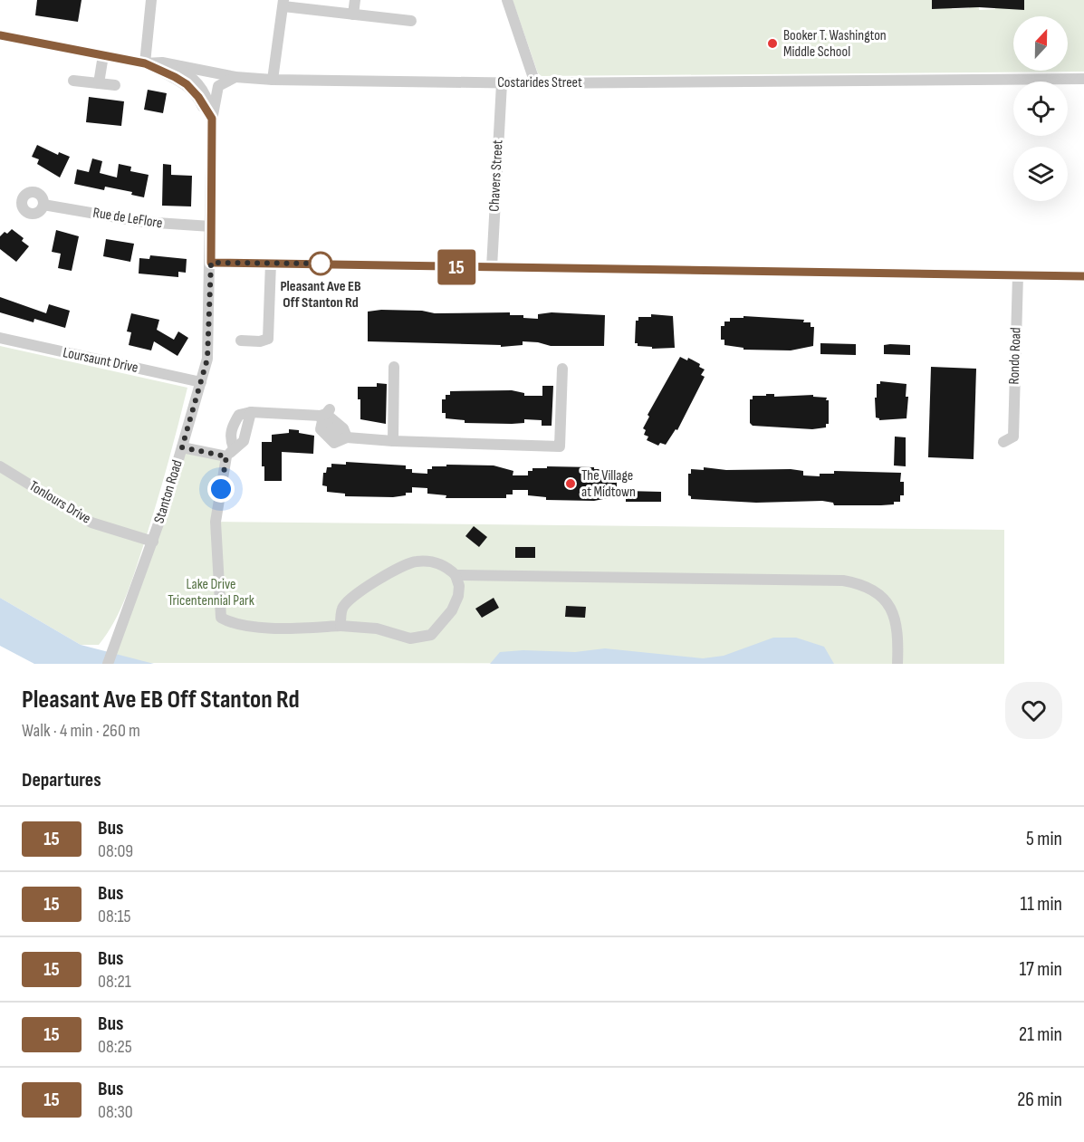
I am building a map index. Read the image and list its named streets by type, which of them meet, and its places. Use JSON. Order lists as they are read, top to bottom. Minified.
{"streets":{"street":["Costarides Street","Chavers Street","Rue de LeFlore","Rondo Road","Loursaunt Drive","Stanton Road","Tonlours Drive"]},"crossings":[["Costarides Street","Chavers Street"],["Costarides Street","Stanton Road"],["Rue de LeFlore","Stanton Road"],["Loursaunt Drive","Stanton Road"],["Stanton Road","Tonlours Drive"]],"parks":["Lake Drive Tricentennial Park"],"places":["Booker T. Washington Middle School","Pleasant Ave EB Off Stanton Rd","The Village at Midtown"],"lines":["bus line 15"],"north":"top","page":{"on_map":"15","heading":[["Pleasant Ave EB Off Stanton Rd","Walk · 4 min · 260 m"],"Departures"],"list":[{"mark":"15","name":"Bus","note":"08:09","value":"5 min"},{"mark":"15","name":"Bus","note":"08:15","value":"11 min"},{"mark":"15","name":"Bus","note":"08:21","value":"17 min"},{"mark":"15","name":"Bus","note":"08:25","value":"21 min"},{"mark":"15","name":"Bus","note":"08:30","value":"26 min"}]}}
